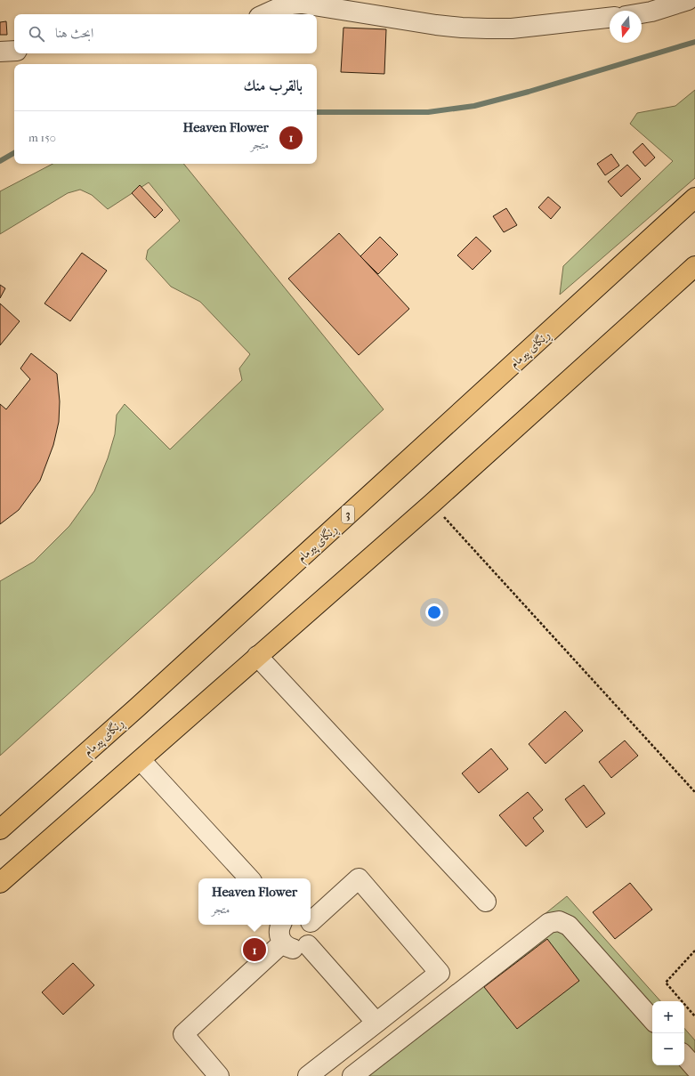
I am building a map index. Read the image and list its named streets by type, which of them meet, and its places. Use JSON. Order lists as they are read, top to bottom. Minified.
{"streets":{"highway":["ڕێگای پیرمام","3"]},"north":"bottom","page":{"search":"ابحث هنا","heading":"بالقرب منك","list":[{"mark":"1","name":"Heaven Flower","note":"متجر","value":"150 m"}],"popup":["Heaven Flower","متجر"],"pins":"1","map_buttons":["+","−"]}}
